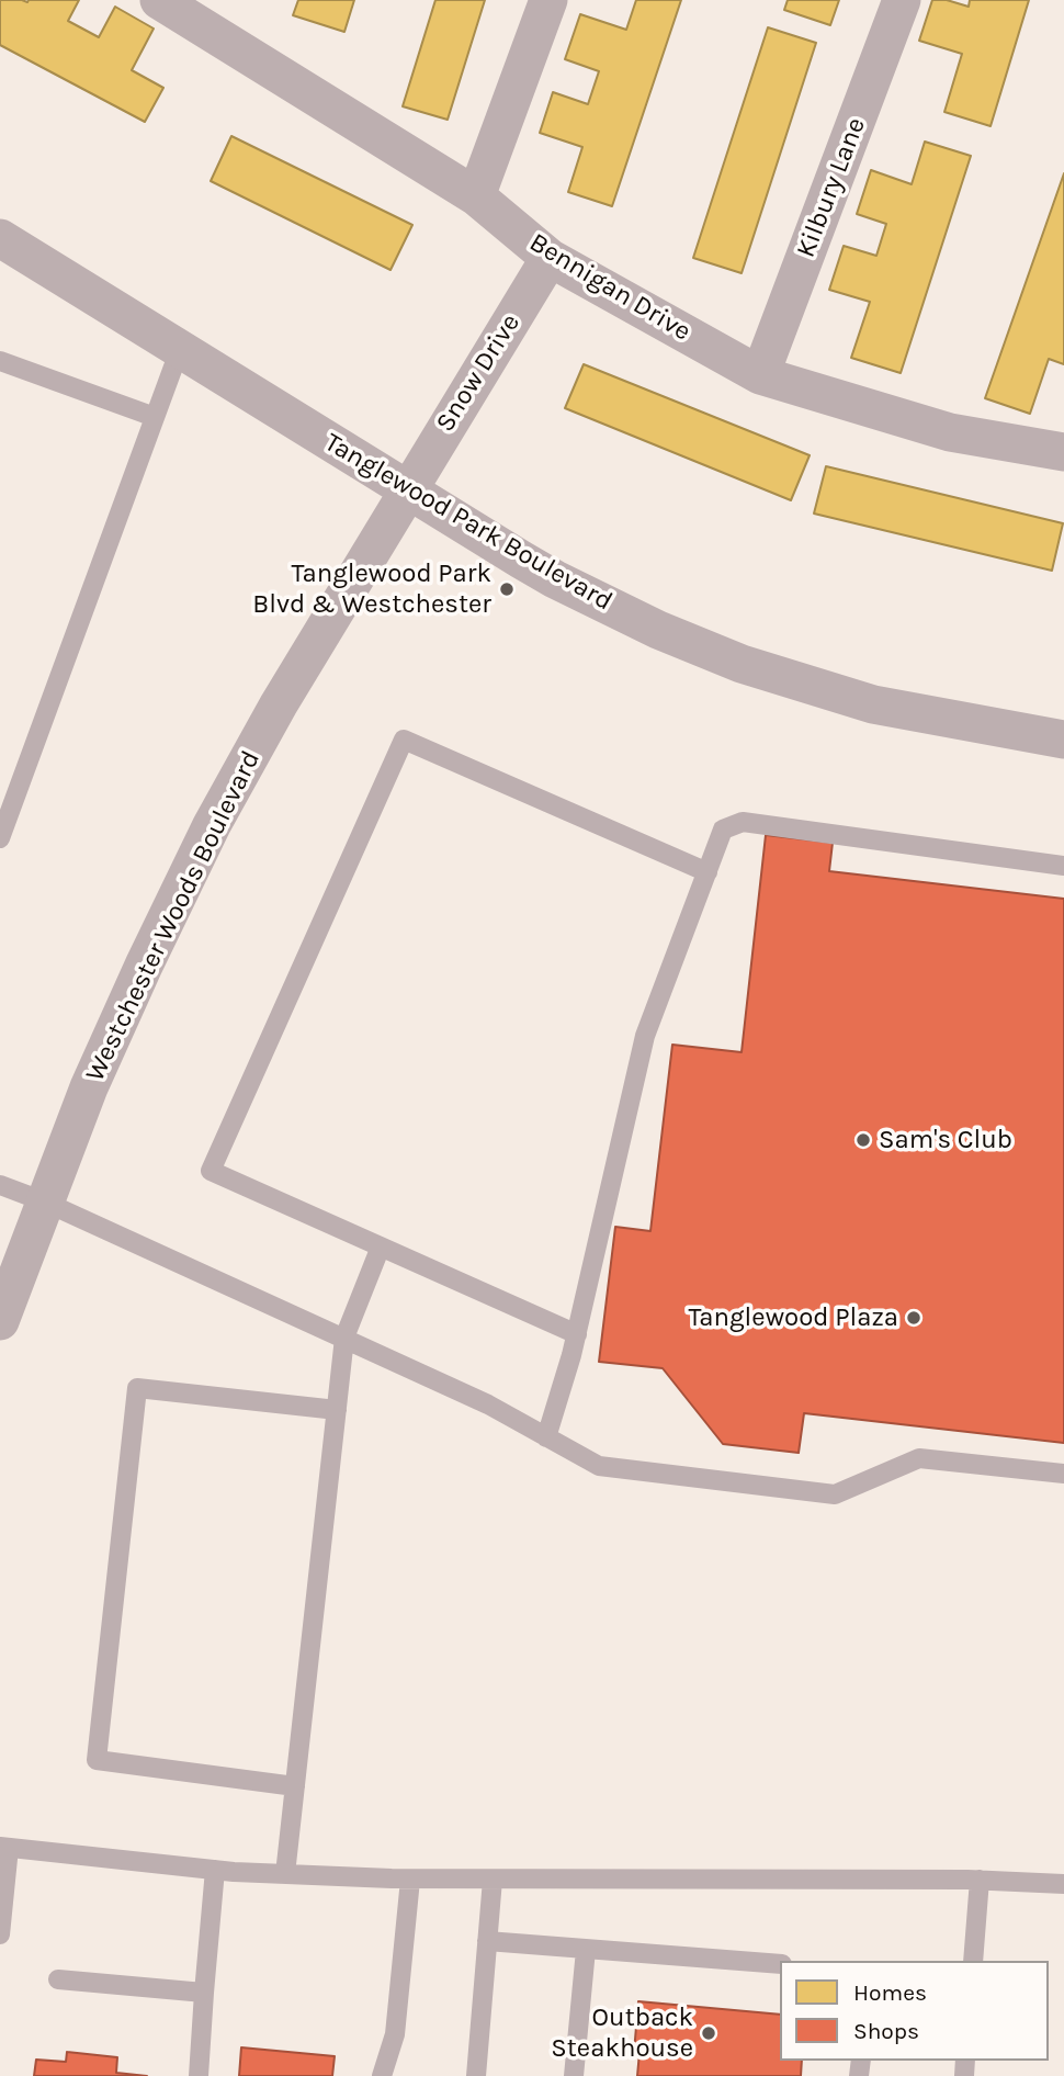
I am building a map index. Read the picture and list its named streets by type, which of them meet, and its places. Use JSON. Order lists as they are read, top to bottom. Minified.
{"streets":{"street":["Kilbury Lane","Bennigan Drive","Snow Drive","Tanglewood Park Boulevard","Westchester Woods Boulevard"]},"crossings":[["Kilbury Lane","Bennigan Drive"],["Bennigan Drive","Snow Drive"],["Snow Drive","Tanglewood Park Boulevard"],["Snow Drive","Westchester Woods Boulevard"],["Tanglewood Park Boulevard","Westchester Woods Boulevard"]],"places":["Tanglewood Park Blvd & Westchester","Sam's Club","Tanglewood Plaza","Outback Steakhouse"],"legend":["Homes","Shops"]}
